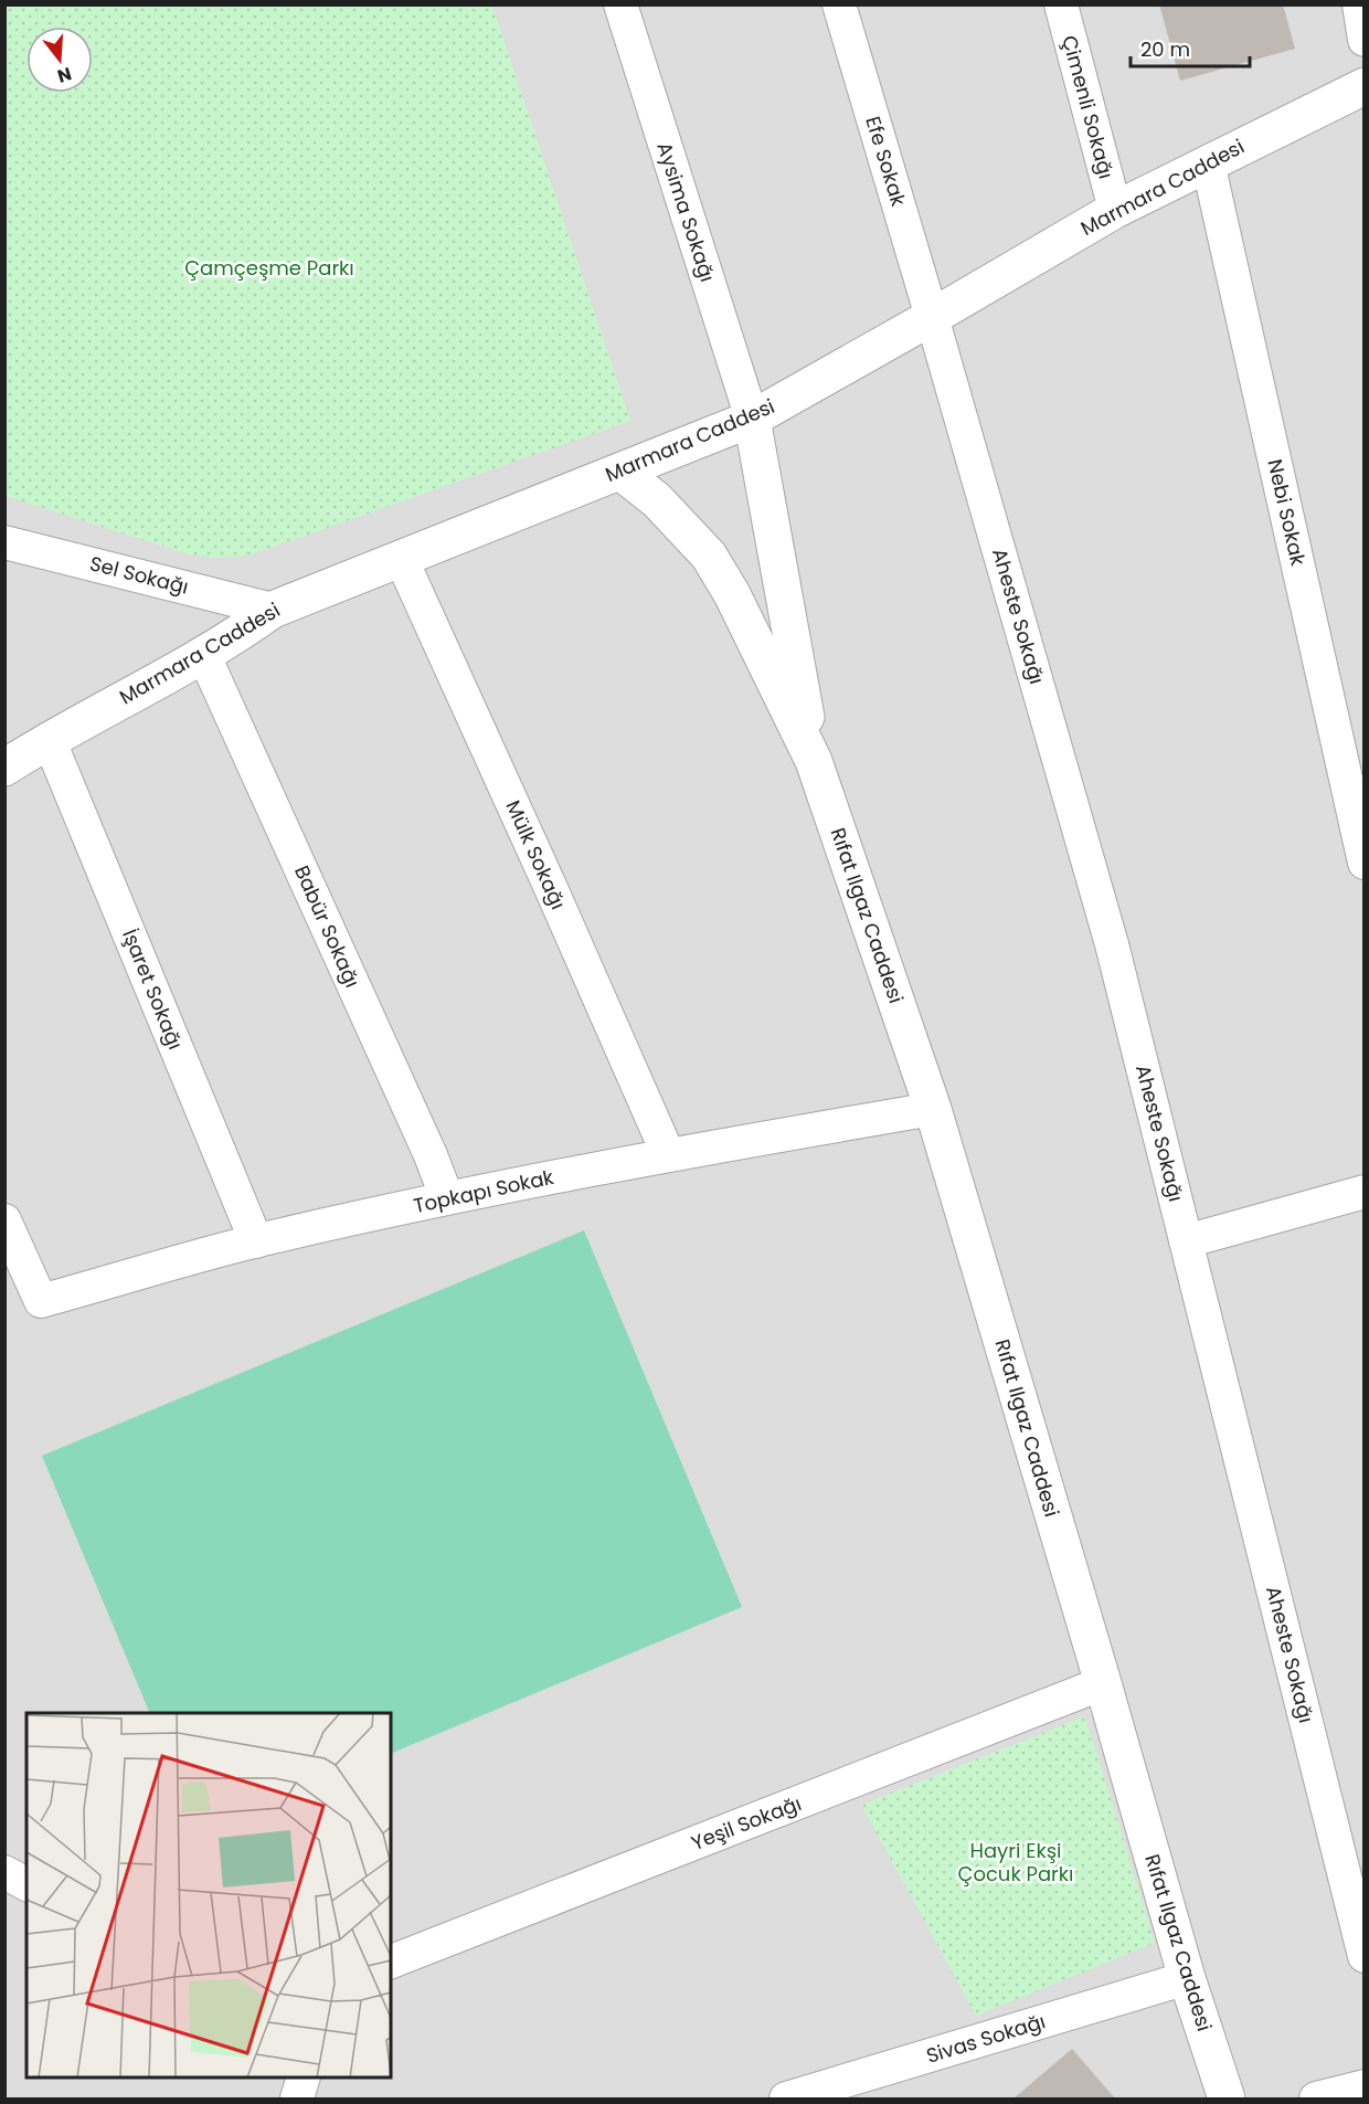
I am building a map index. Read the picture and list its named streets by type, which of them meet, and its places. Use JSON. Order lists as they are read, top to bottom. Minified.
{"streets":{"street":["Çimenli Sokağı","Efe Sokak","Marmara Caddesi","Aysima Sokağı","Nebi Sokak","Sel Sokağı","Aheste Sokağı","Mülk Sokağı","Rıfat Ilgaz Caddesi","Babür Sokağı","İşaret Sokağı","Topkapı Sokak","Yeşil Sokağı","Sivas Sokağı"]},"crossings":[["Çimenli Sokağı","Marmara Caddesi"],["Efe Sokak","Marmara Caddesi"],["Efe Sokak","Aheste Sokağı"],["Marmara Caddesi","Aysima Sokağı"],["Marmara Caddesi","Nebi Sokak"],["Marmara Caddesi","Sel Sokağı"],["Marmara Caddesi","Aheste Sokağı"],["Marmara Caddesi","Mülk Sokağı"],["Marmara Caddesi","Rıfat Ilgaz Caddesi"],["Marmara Caddesi","Babür Sokağı"],["Marmara Caddesi","İşaret Sokağı"],["Aysima Sokağı","Rıfat Ilgaz Caddesi"],["Mülk Sokağı","Topkapı Sokak"],["Rıfat Ilgaz Caddesi","Topkapı Sokak"],["Rıfat Ilgaz Caddesi","Yeşil Sokağı"],["Rıfat Ilgaz Caddesi","Sivas Sokağı"],["Babür Sokağı","Topkapı Sokak"],["İşaret Sokağı","Topkapı Sokak"]],"parks":["Çamçeşme Parkı","Hayri Ekşi Çocuk Parkı"],"scale_bar":"20 m","north":"bottom"}
